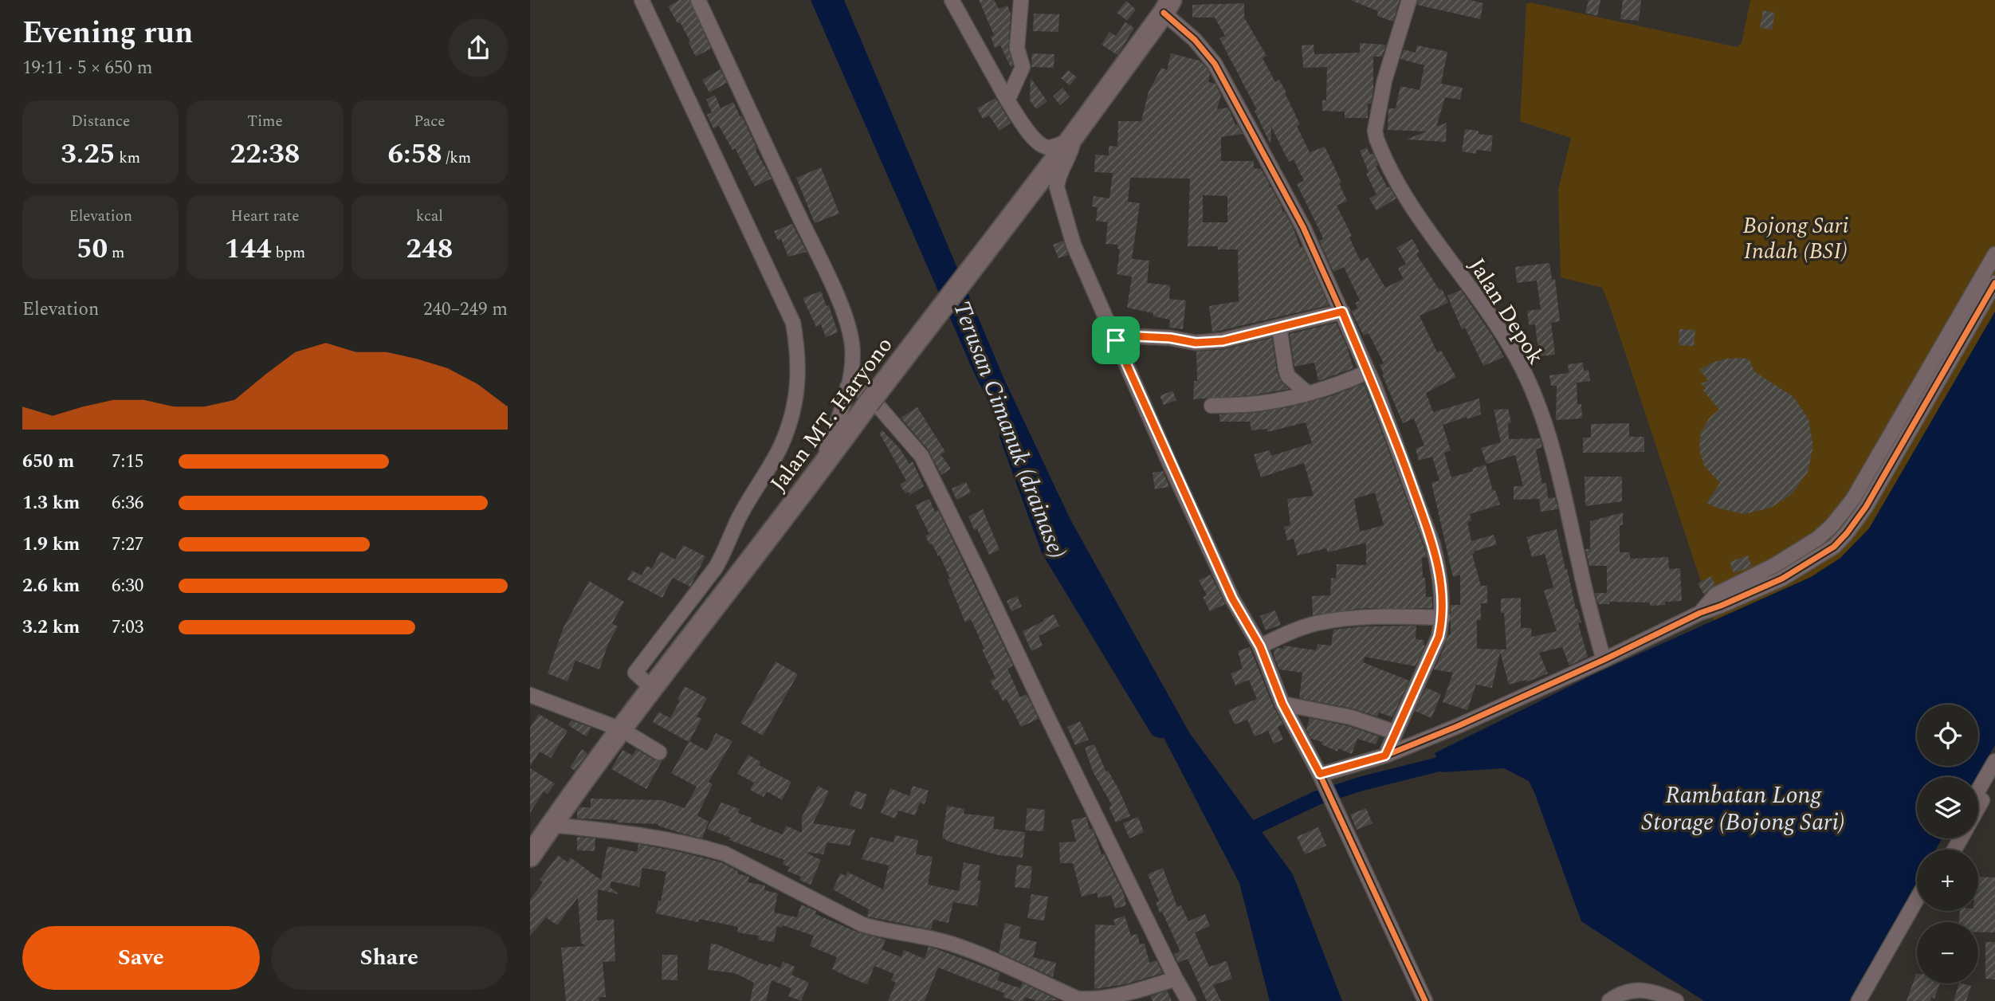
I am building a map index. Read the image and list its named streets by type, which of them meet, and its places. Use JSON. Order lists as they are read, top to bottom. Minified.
{"streets":{"main road":["Jalan MT. Haryono"],"street":["Jalan Depok"]},"water":["Terusan Cimanuk (drainase)","Rambatan Long Storage (Bojong Sari)"],"parks":["Bojong Sari Indah (BSI)"],"page":{"heading":["Evening run","19:11 · 5 × 650 m"],"stats":[["Distance","3.25 km"],["Time","22:38"],["Pace","6:58 /km"],["Elevation","50 m"],["Heart rate","144 bpm"],["kcal","248"]],"chart":["Elevation","240–249 m"],"list":[{"name":"650 m","note":"7:15"},{"name":"1.3 km","note":"6:36"},{"name":"1.9 km","note":"7:27"},{"name":"2.6 km","note":"6:30"},{"name":"3.2 km","note":"7:03"}],"map_buttons":["+","−"],"buttons":["Save","Share"]}}
